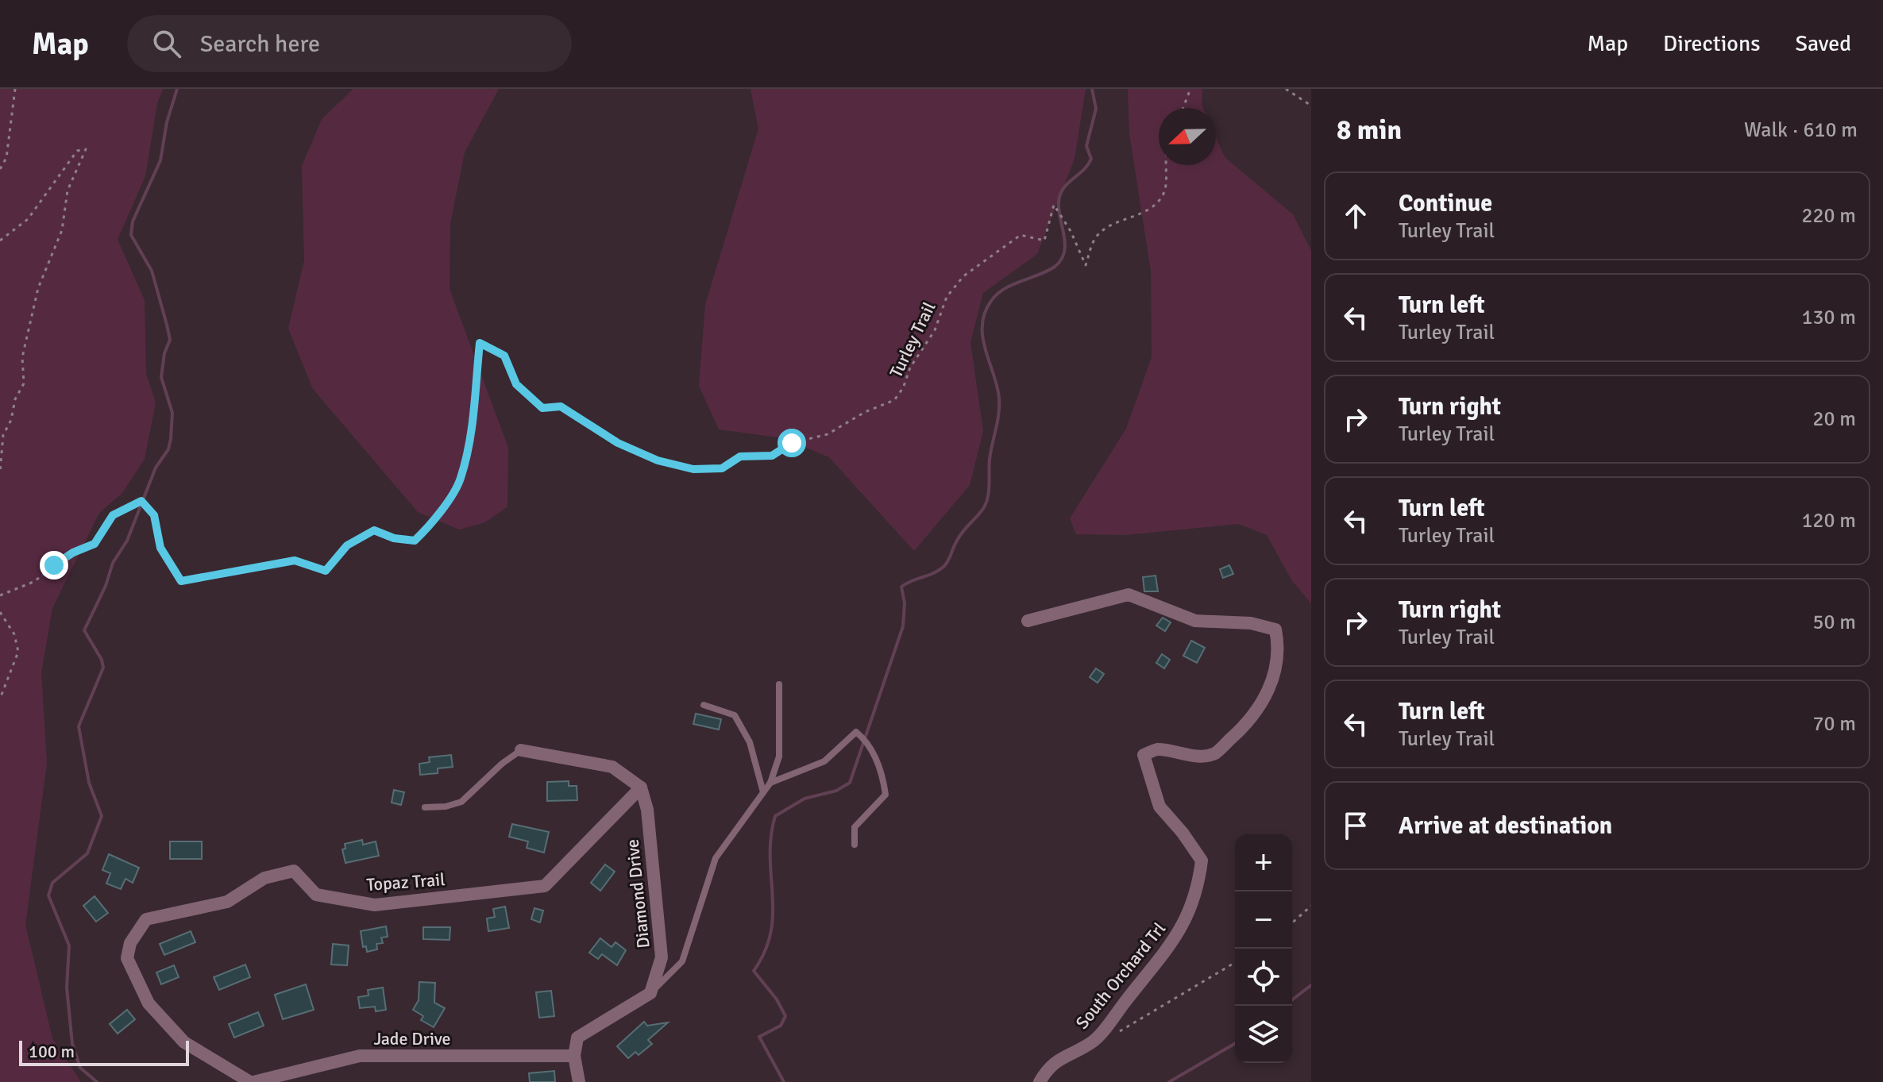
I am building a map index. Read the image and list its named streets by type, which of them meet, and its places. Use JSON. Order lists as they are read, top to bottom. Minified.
{"streets":{"street":["Topaz Trail","Diamond Drive","South Orchard Trl","Jade Drive"],"path":["Turley Trail"]},"crossings":[["Topaz Trail","Diamond Drive"],["Topaz Trail","Jade Drive"]],"scale_bar":"100 m","north":"left","page":{"header":"Map","search":"Search here","nav":["Map","Directions","Saved"],"heading":["8 min","Walk · 610 m"],"list":[["Continue","Turley Trail","220 m"],["Turn left","Turley Trail","130 m"],["Turn right","Turley Trail","20 m"],["Turn left","Turley Trail","120 m"],["Turn right","Turley Trail","50 m"],["Turn left","Turley Trail","70 m"],"Arrive at destination"],"map_buttons":["+","−"],"scale":"100 m"}}
